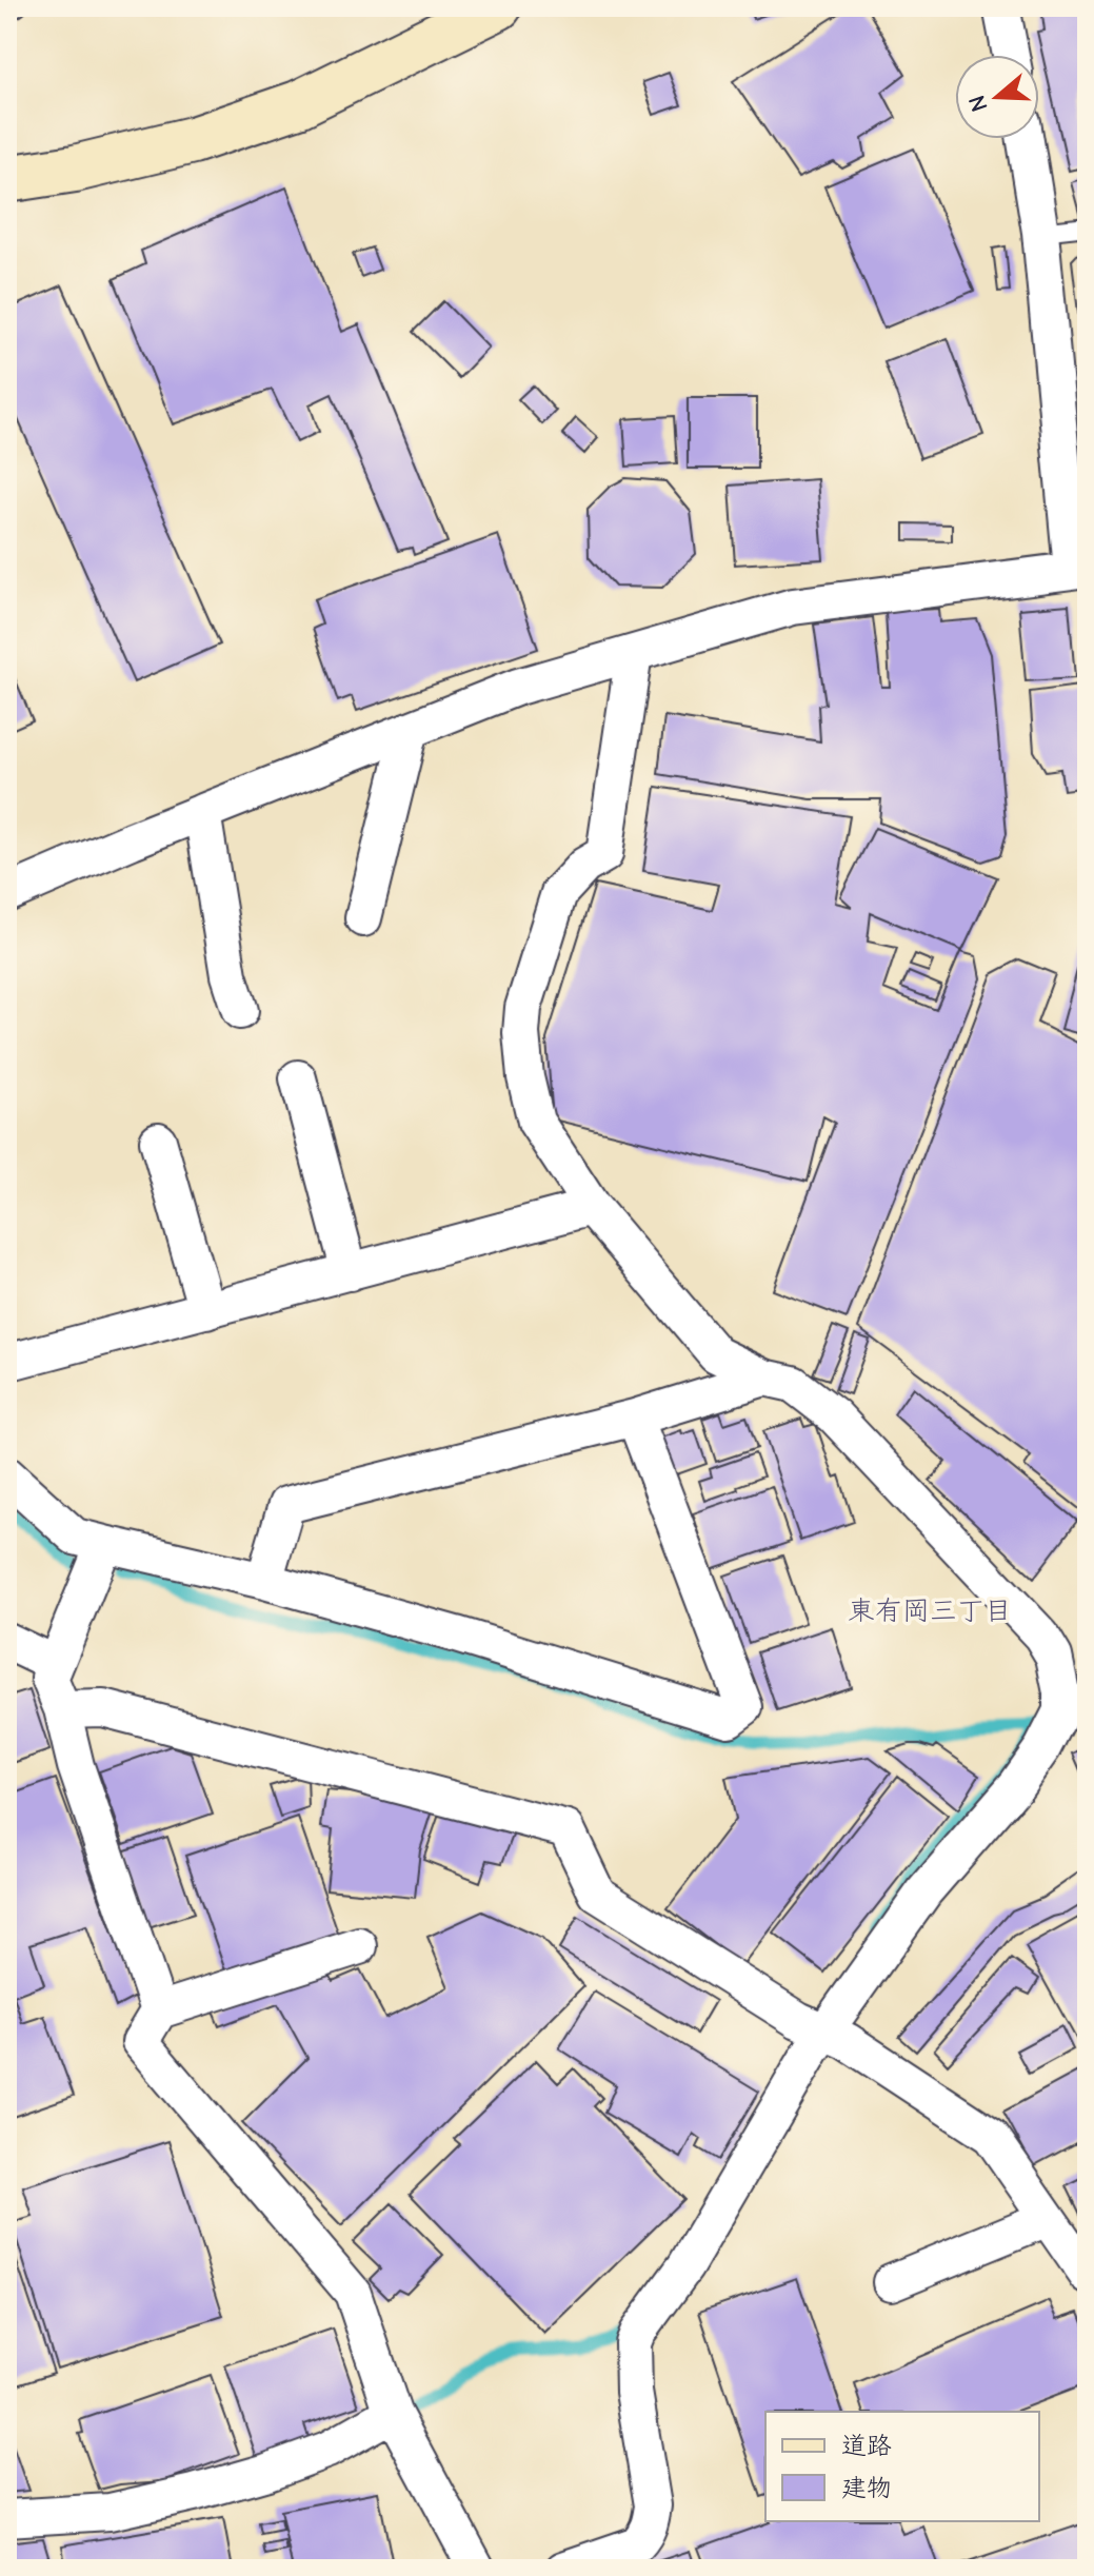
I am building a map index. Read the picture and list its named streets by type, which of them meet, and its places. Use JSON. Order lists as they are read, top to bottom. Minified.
{"districts":["東有岡三丁目"],"legend":["道路","建物"],"north":"left"}
